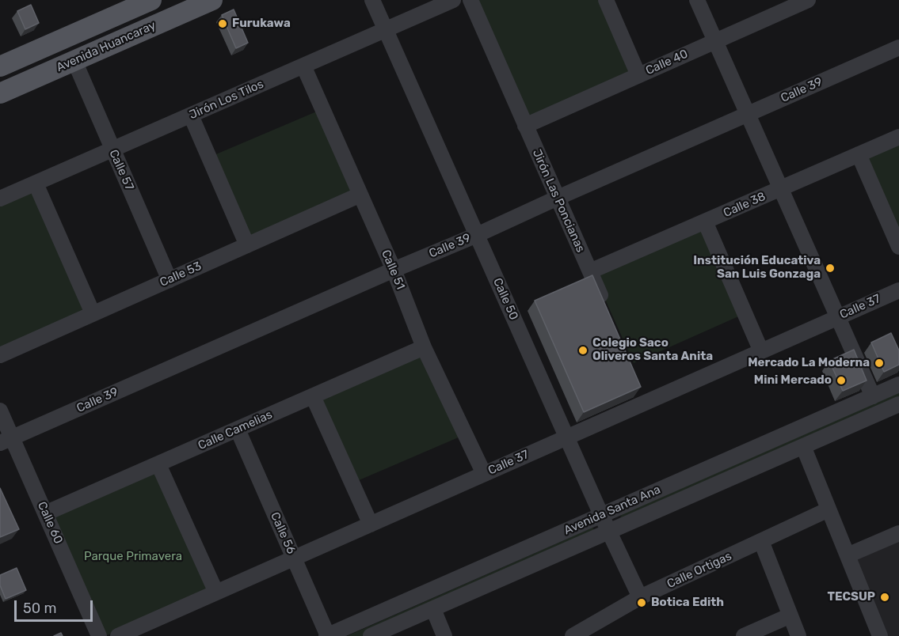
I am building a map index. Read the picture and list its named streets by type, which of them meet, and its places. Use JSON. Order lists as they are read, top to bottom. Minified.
{"streets":{"main road":["Avenida Huancaray"],"street":["Calle 40","Calle 39","Jirón Los Tilos","Calle 57","Jirón Las Poncianas","Calle 38","Calle 51","Calle 53","Calle 50","Calle 37","Calle Camelias","Avenida Santa Ana","Calle 60","Calle 56","Calle Ortigas"]},"crossings":[["Avenida Huancaray","Calle 57"],["Calle 40","Jirón Las Poncianas"],["Calle 39","Jirón Las Poncianas"],["Calle 39","Calle 51"],["Calle 39","Calle 50"],["Calle 39","Calle 60"],["Jirón Los Tilos","Calle 57"],["Jirón Los Tilos","Calle 51"],["Jirón Los Tilos","Calle 50"],["Calle 57","Calle 53"],["Jirón Las Poncianas","Calle 38"],["Calle 51","Calle 53"],["Calle 51","Calle 37"],["Calle 51","Calle Camelias"],["Calle 50","Calle 37"],["Calle 50","Avenida Santa Ana"],["Calle 50","Calle Ortigas"],["Calle 37","Calle 56"],["Calle Camelias","Calle 60"],["Calle Camelias","Calle 56"],["Avenida Santa Ana","Calle 56"]],"parks":["Parque Primavera"],"places":["Furukawa","Institución Educativa San Luis Gonzaga","Colegio Saco Oliveros Santa Anita","Mercado La Moderna","Mini Mercado","TECSUP","Botica Edith"],"scale_bar":"50 m"}
